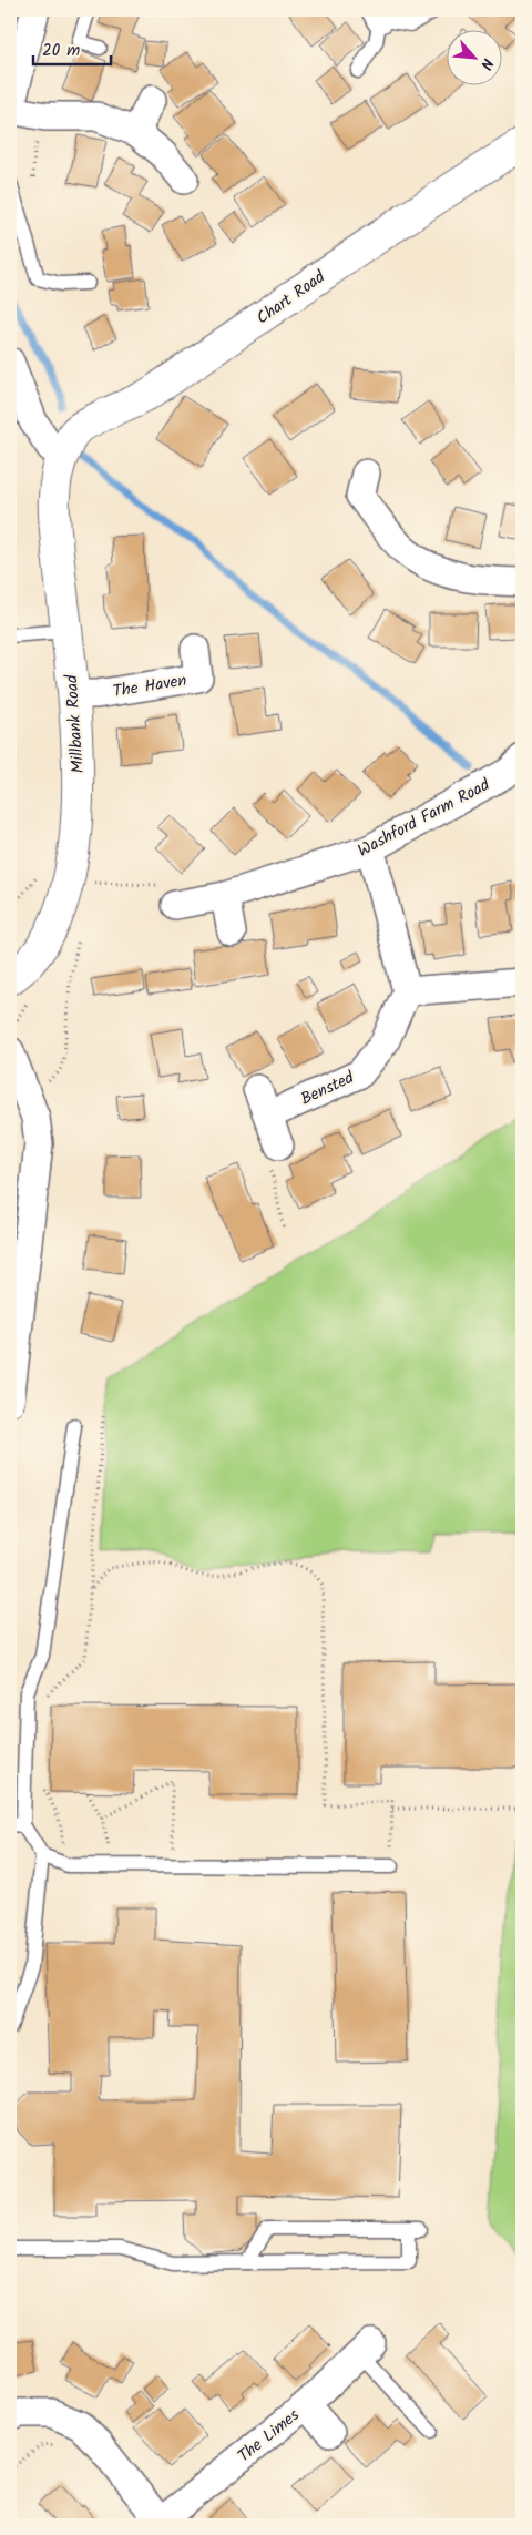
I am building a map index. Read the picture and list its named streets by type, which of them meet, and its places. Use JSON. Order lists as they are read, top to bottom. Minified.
{"streets":{"street":["Chart Road","The Haven","Millbank Road","Washford Farm Road","Bensted","The Limes"]},"crossings":[["Chart Road","Millbank Road"],["The Haven","Millbank Road"]],"scale_bar":"20 m","north":"bottom right"}
